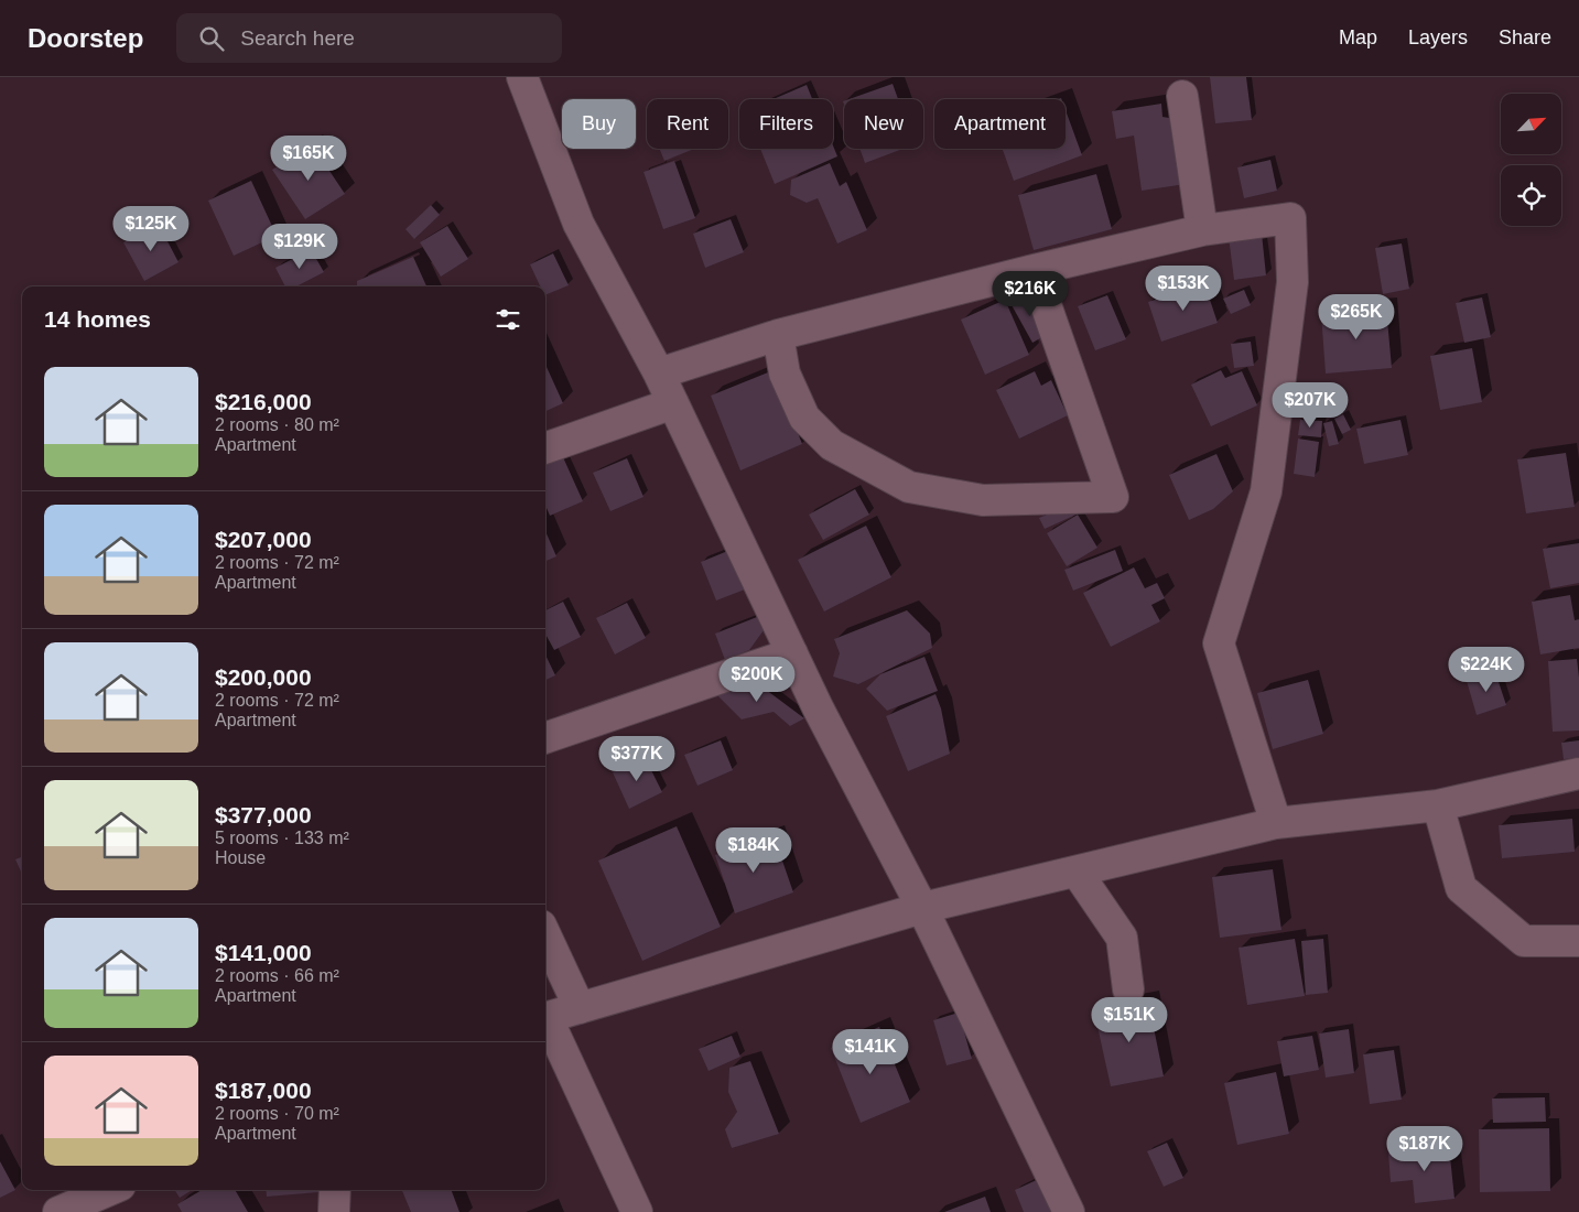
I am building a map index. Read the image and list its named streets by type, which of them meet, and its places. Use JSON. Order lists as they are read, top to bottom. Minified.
{"north":"top right","page":{"header":"Doorstep","search":"Search here","nav":["Map","Layers","Share"],"chip":["Buy","Rent","Filters","New","Apartment"],"price":["$165K","$125K","$129K","$153K","$216K","$265K","$207K","$224K","$200K","$377K","$184K","$151K","$141K","$187K"],"heading":"14 homes","list":[{"name":"$216,000","note":"2 rooms · 80 m² · Apartment"},{"name":"$207,000","note":"2 rooms · 72 m² · Apartment"},{"name":"$200,000","note":"2 rooms · 72 m² · Apartment"},{"name":"$377,000","note":"5 rooms · 133 m² · House"},{"name":"$141,000","note":"2 rooms · 66 m² · Apartment"},{"name":"$187,000","note":"2 rooms · 70 m² · Apartment"}]}}
